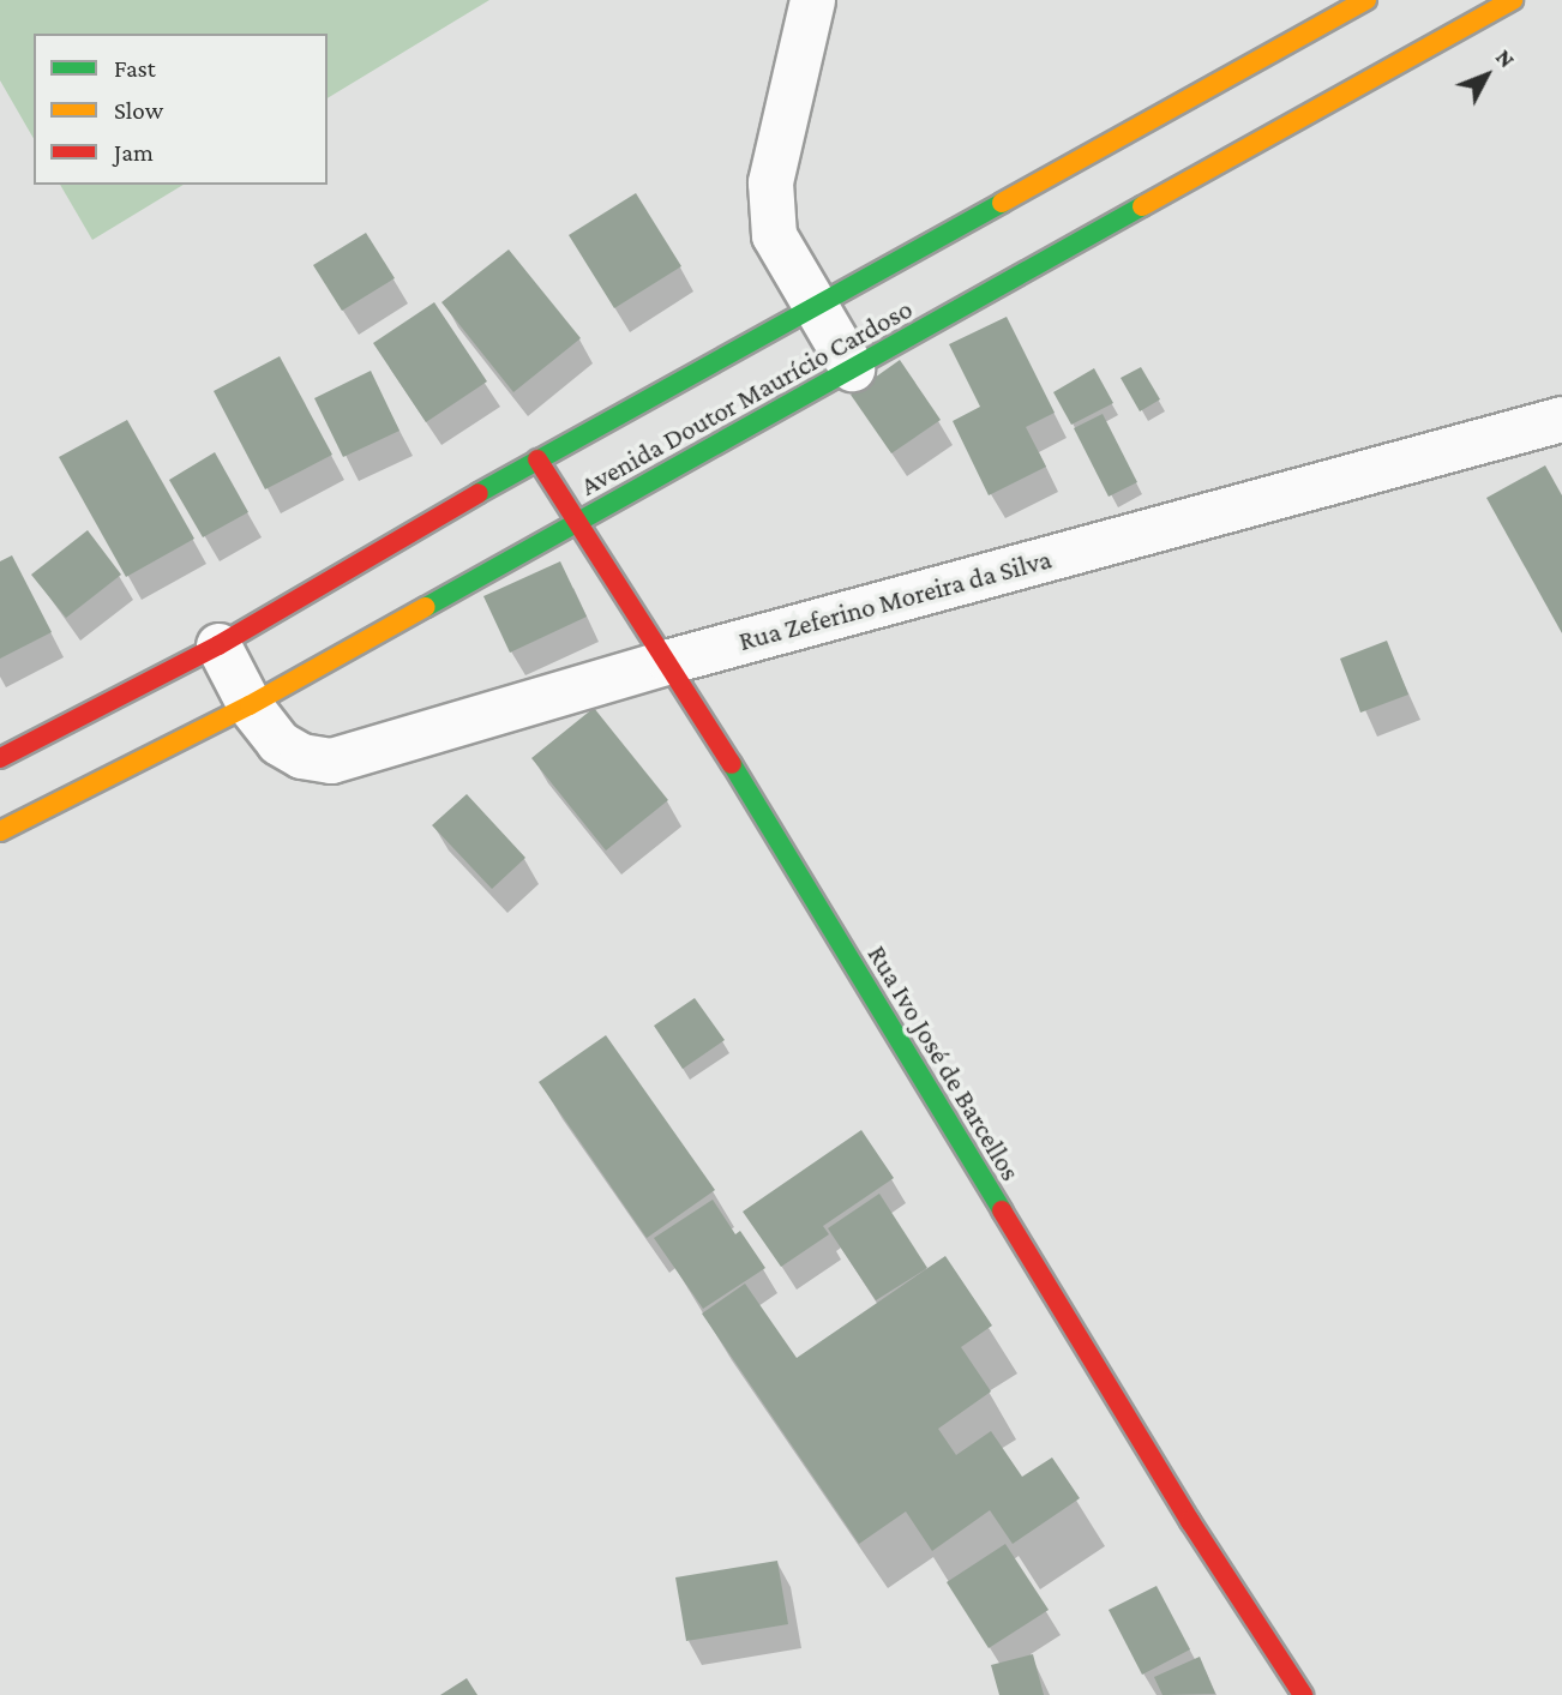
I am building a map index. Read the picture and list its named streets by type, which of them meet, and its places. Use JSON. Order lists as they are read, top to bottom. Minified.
{"streets":{"street":["Avenida Doutor Maurício Cardoso","Rua Zeferino Moreira da Silva","Rua Ivo José de Barcellos"]},"crossings":[["Avenida Doutor Maurício Cardoso","Rua Zeferino Moreira da Silva"],["Avenida Doutor Maurício Cardoso","Rua Ivo José de Barcellos"],["Rua Zeferino Moreira da Silva","Rua Ivo José de Barcellos"]],"legend":["Fast","Slow","Jam"],"north":"top right"}
